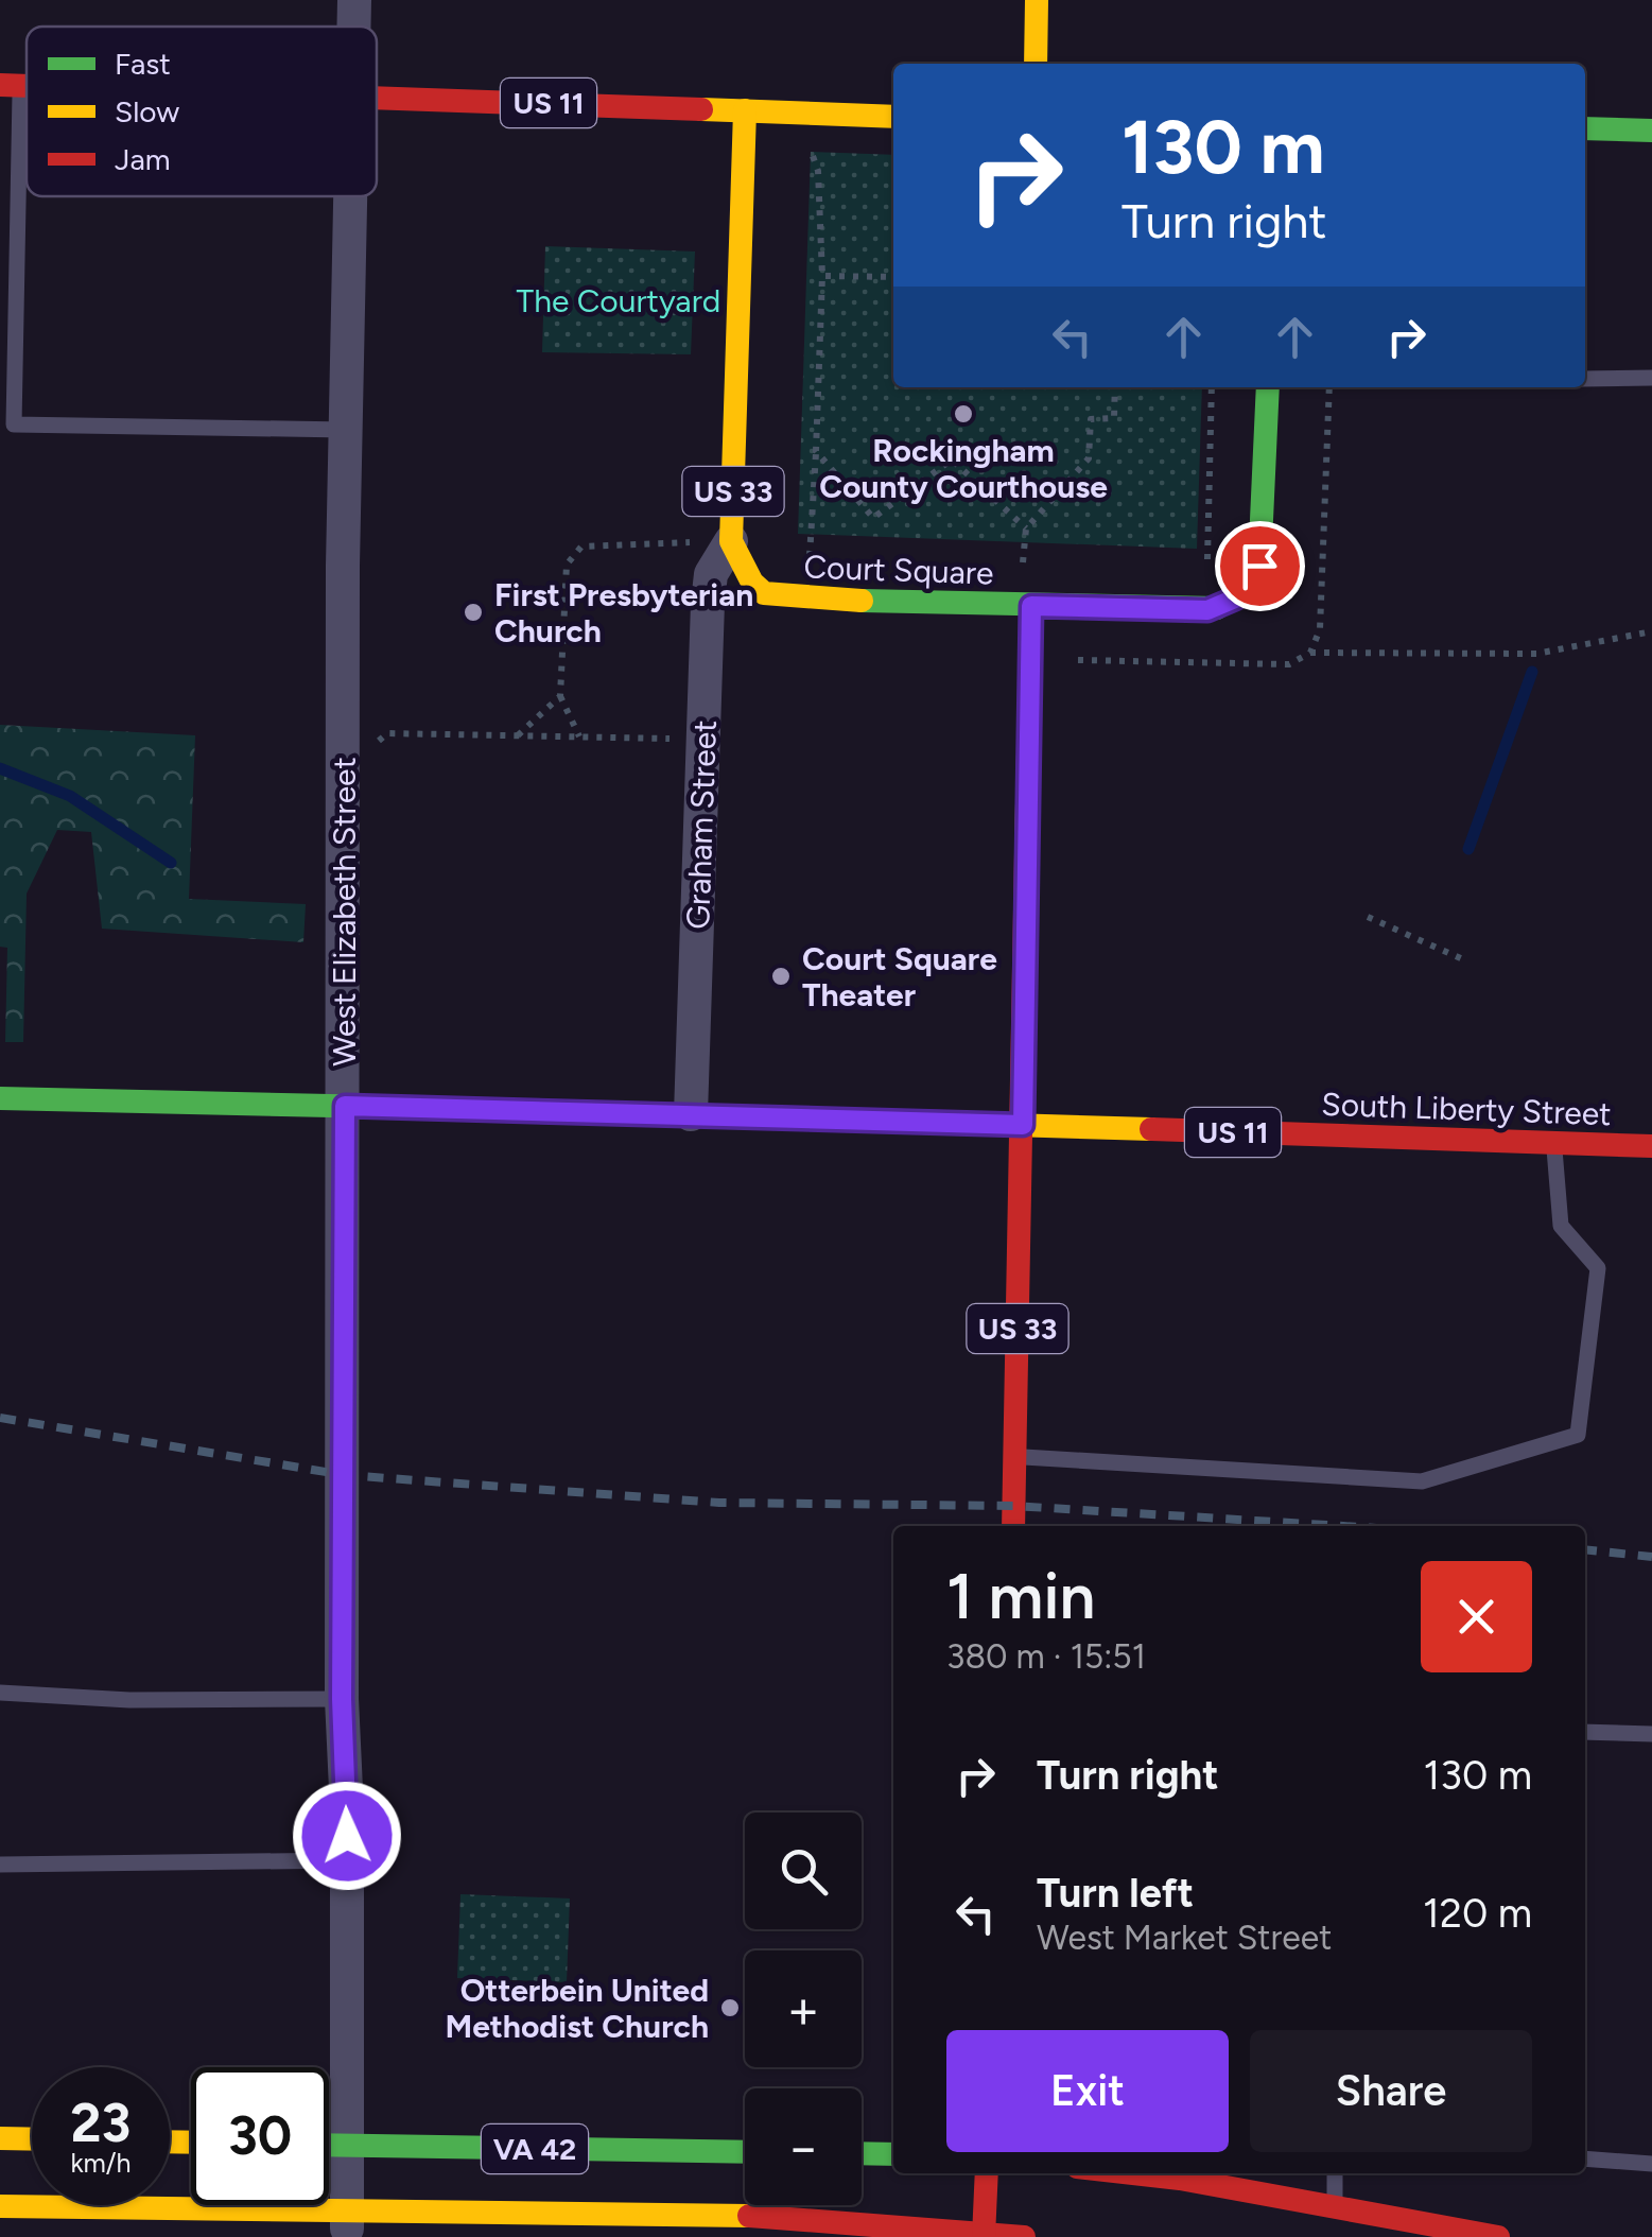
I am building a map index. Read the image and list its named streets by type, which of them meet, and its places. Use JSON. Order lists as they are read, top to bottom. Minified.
{"streets":{"main road":["US 11","US 33","Court Square","South Liberty Street","VA 42"],"street":["Graham Street","West Elizabeth Street"]},"crossings":[["US 11","US 33"],["US 11","Graham Street"],["US 11","West Elizabeth Street"],["US 11","South Liberty Street"],["US 33","Court Square"],["US 33","Graham Street"],["US 33","South Liberty Street"],["Court Square","Graham Street"],["West Elizabeth Street","VA 42"]],"parks":["The Courtyard"],"places":["Rockingham County Courthouse","First Presbyterian Church","Court Square Theater","Otterbein United Methodist Church"],"legend":["Fast","Slow","Jam"],"page":{"turn":["130 m","Turn right"],"heading":["1 min","380 m · 15:51"],"list":[{"name":"Turn right","value":"130 m"},{"name":"Turn left","note":"West Market Street","value":"120 m"}],"map_buttons":["+","−"],"buttons":["Exit","Share"],"speed":"23 km/h","limit":"30"}}
